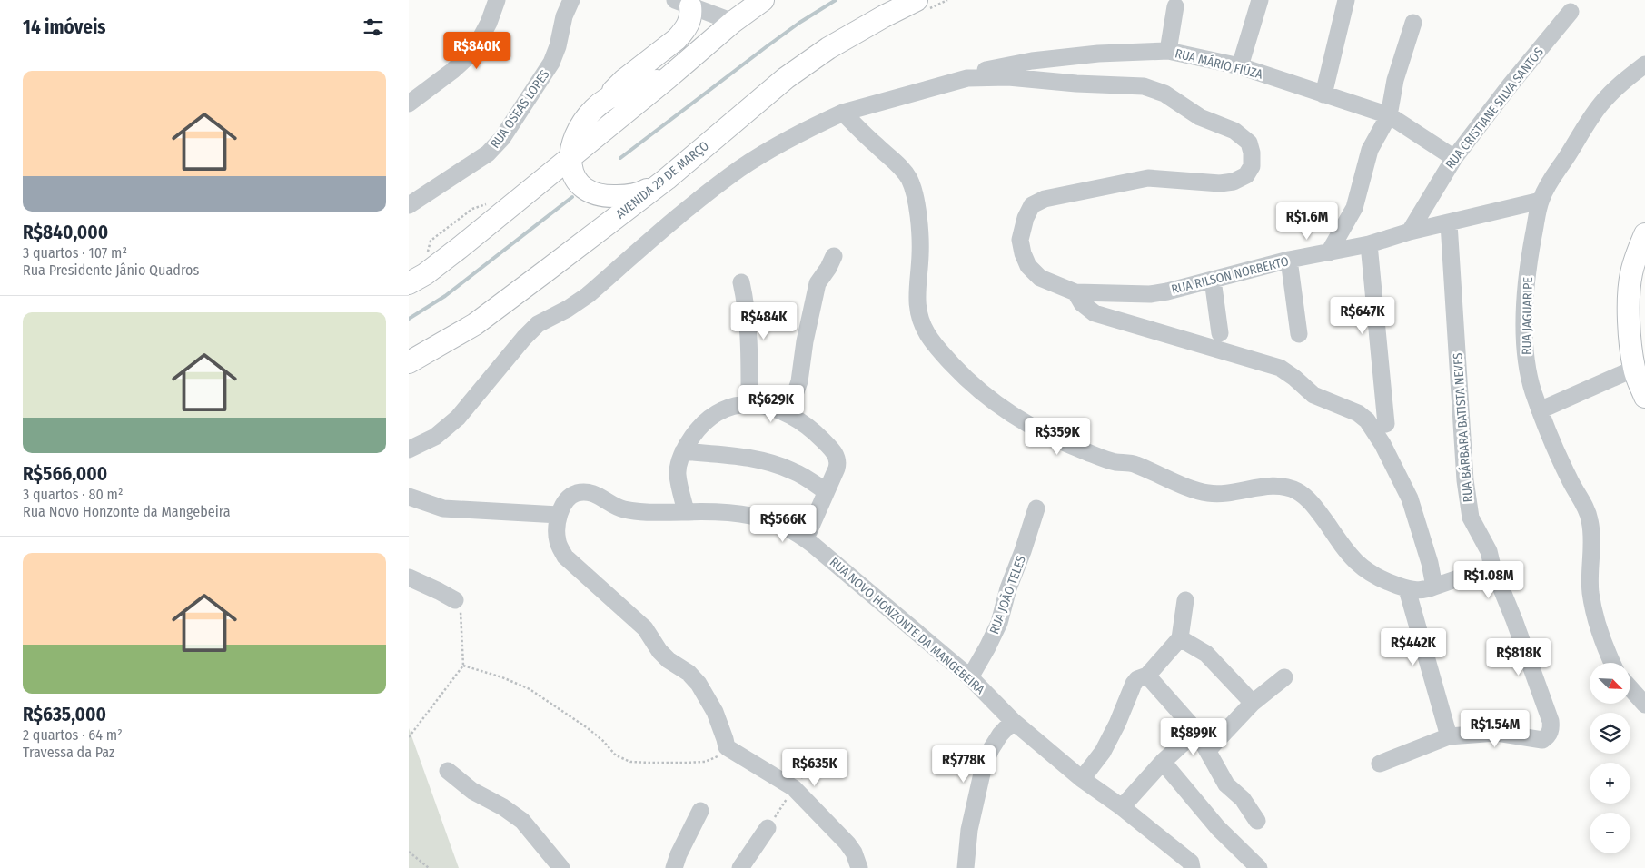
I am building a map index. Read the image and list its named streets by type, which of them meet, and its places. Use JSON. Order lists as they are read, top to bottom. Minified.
{"streets":{"main road":["AVENIDA 29 DE MARÇO"],"street":["RUA MÁRIO FIÚZA","RUA CRISTIANE SILVA SANTOS","RUA OSEAS LOPES","RUA RILSON NORBERTO","RUA JAGUARIPE","RUA BÁRBARA BATISTA NEVES","RUA JOÃO TELES","RUA NOVO HONZONTE DA MANGEBEIRA"]},"crossings":[["RUA MÁRIO FIÚZA","RUA CRISTIANE SILVA SANTOS"],["RUA CRISTIANE SILVA SANTOS","RUA RILSON NORBERTO"],["RUA RILSON NORBERTO","RUA JAGUARIPE"],["RUA RILSON NORBERTO","RUA BÁRBARA BATISTA NEVES"],["RUA JOÃO TELES","RUA NOVO HONZONTE DA MANGEBEIRA"]],"north":"bottom right","page":{"heading":"14 imóveis","price":["R$840K","R$1.6M","R$647K","R$484K","R$629K","R$359K","R$566K","R$1.08M","R$442K","R$818K","R$1.54M","R$899K","R$778K","R$635K"],"list":[{"name":"R$840,000","note":"3 quartos · 107 m² · Rua Presidente Jânio Quadros"},{"name":"R$566,000","note":"3 quartos · 80 m² · Rua Novo Honzonte da Mangebeira"},{"name":"R$635,000","note":"2 quartos · 64 m² · Travessa da Paz"}],"map_buttons":["+","−"]}}
